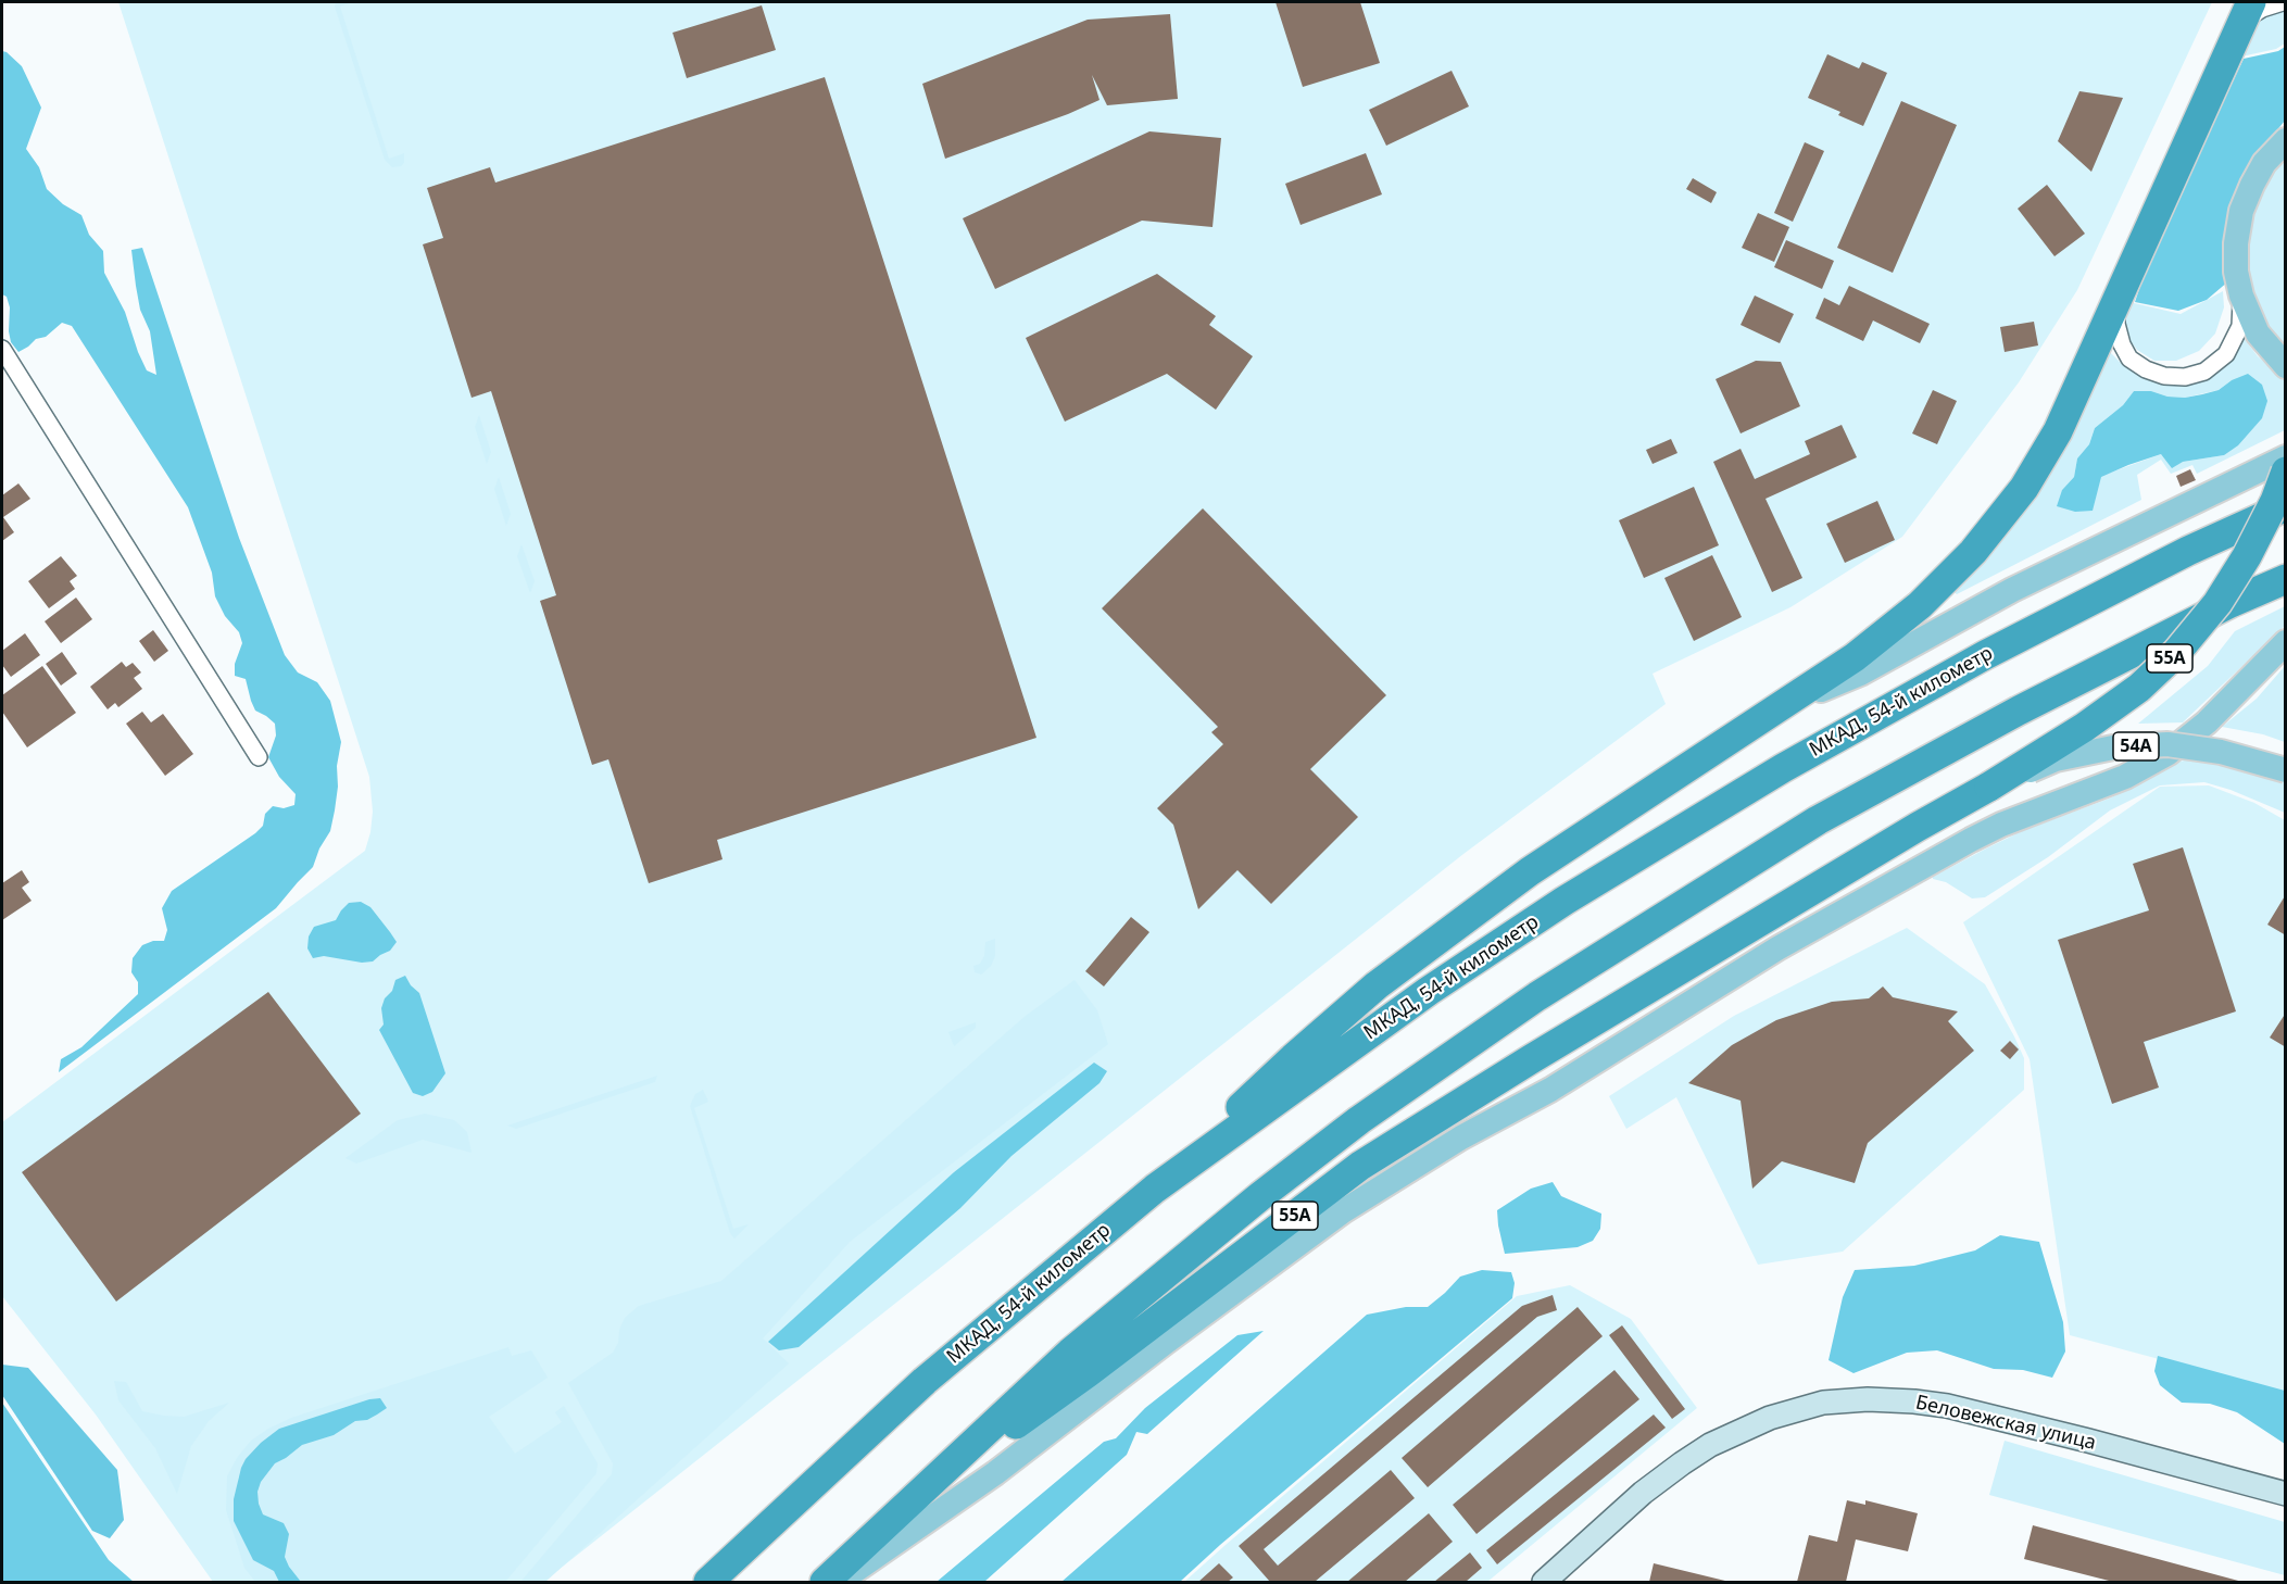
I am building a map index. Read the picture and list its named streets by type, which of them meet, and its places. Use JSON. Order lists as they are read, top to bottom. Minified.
{"streets":{"highway":["55А","МКАД, 54-й километр"],"main road":["54А"],"street":["Беловежская улица"]},"crossings":[["55А","54А"]]}
